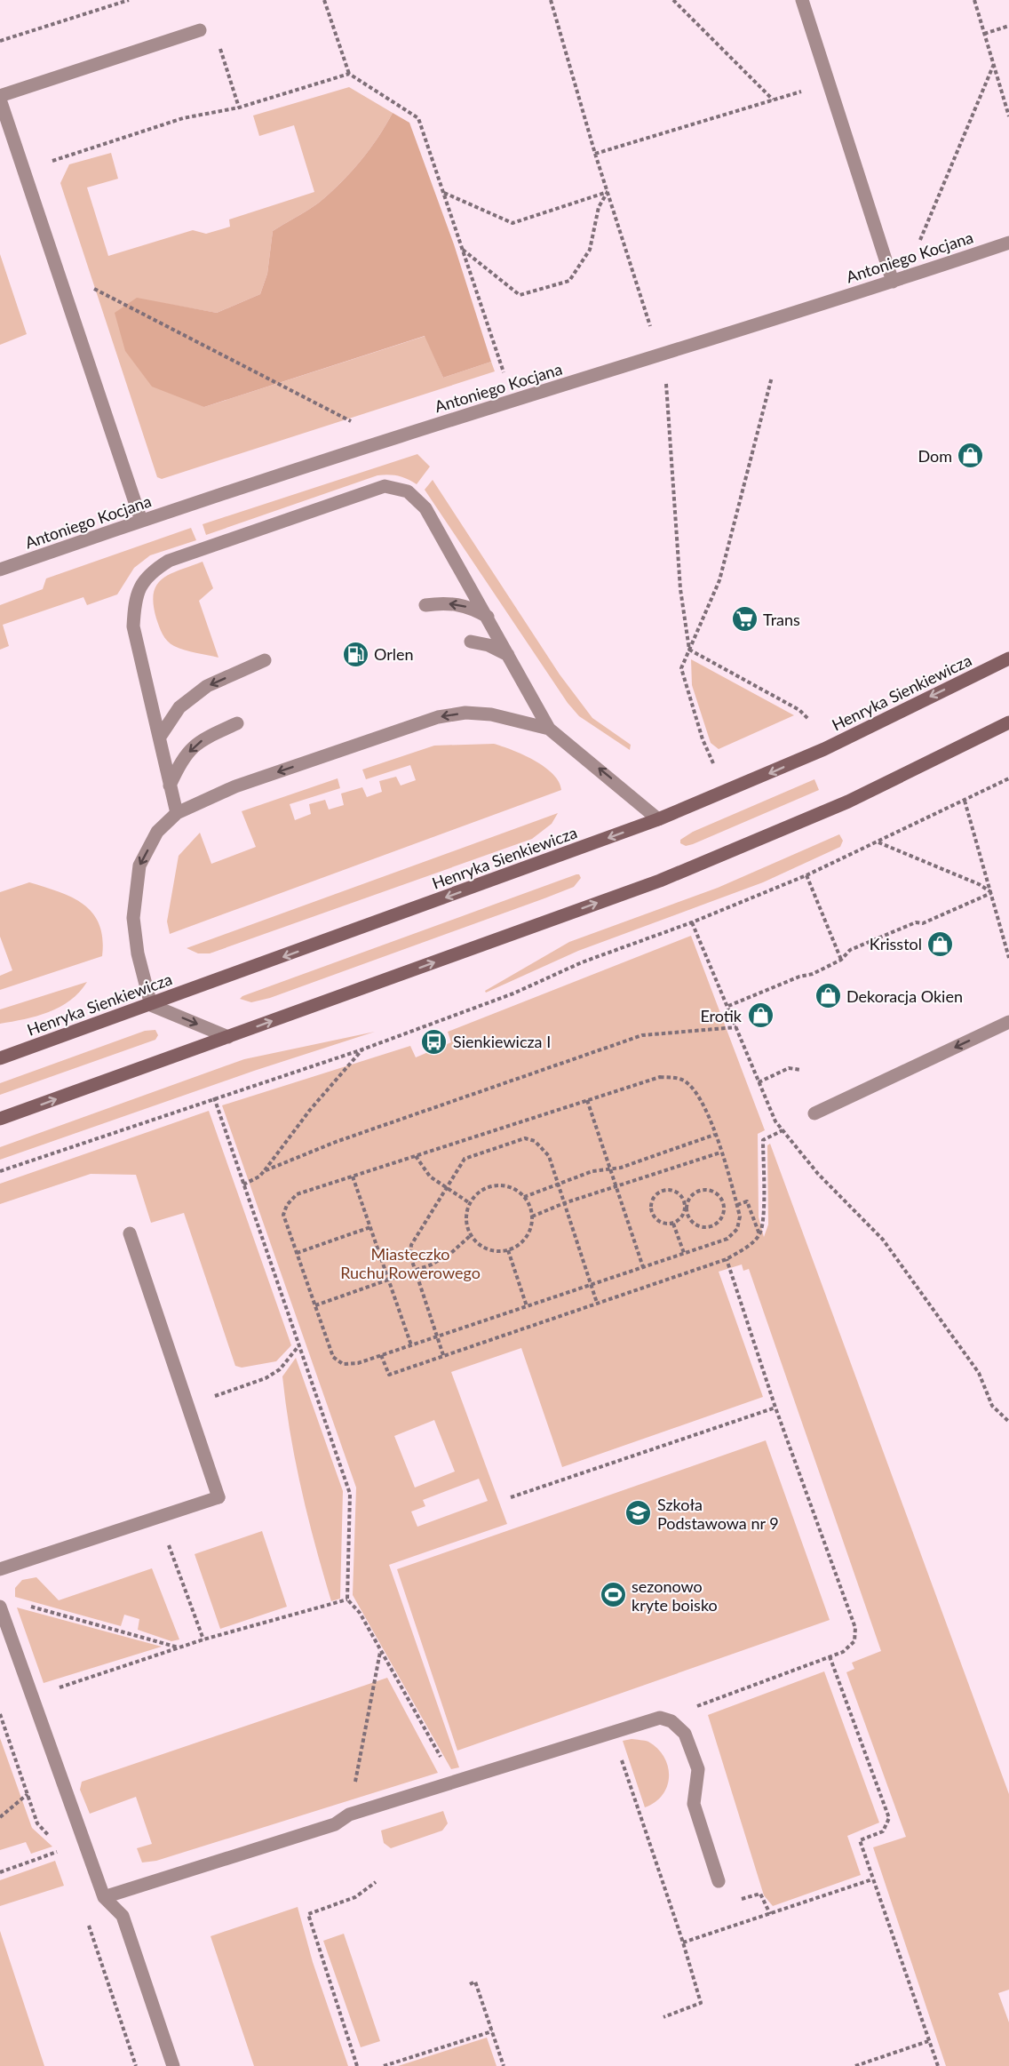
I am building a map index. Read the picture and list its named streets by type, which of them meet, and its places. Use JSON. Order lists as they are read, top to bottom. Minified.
{"streets":{"street":["Antoniego Kocjana","Henryka Sienkiewicza"]},"parks":["Miasteczko Ruchu Rowerowego"],"places":{"shop":["Dom","Krisstol","Dekoracja Okien","Erotik"],"supermarket":["Trans"],"fuel station":["Orlen"],"bus stop":["Sienkiewicza I"],"school or university":["Szkoła Podstawowa nr 9"],"sports":["sezonowo kryte boisko"]}}
